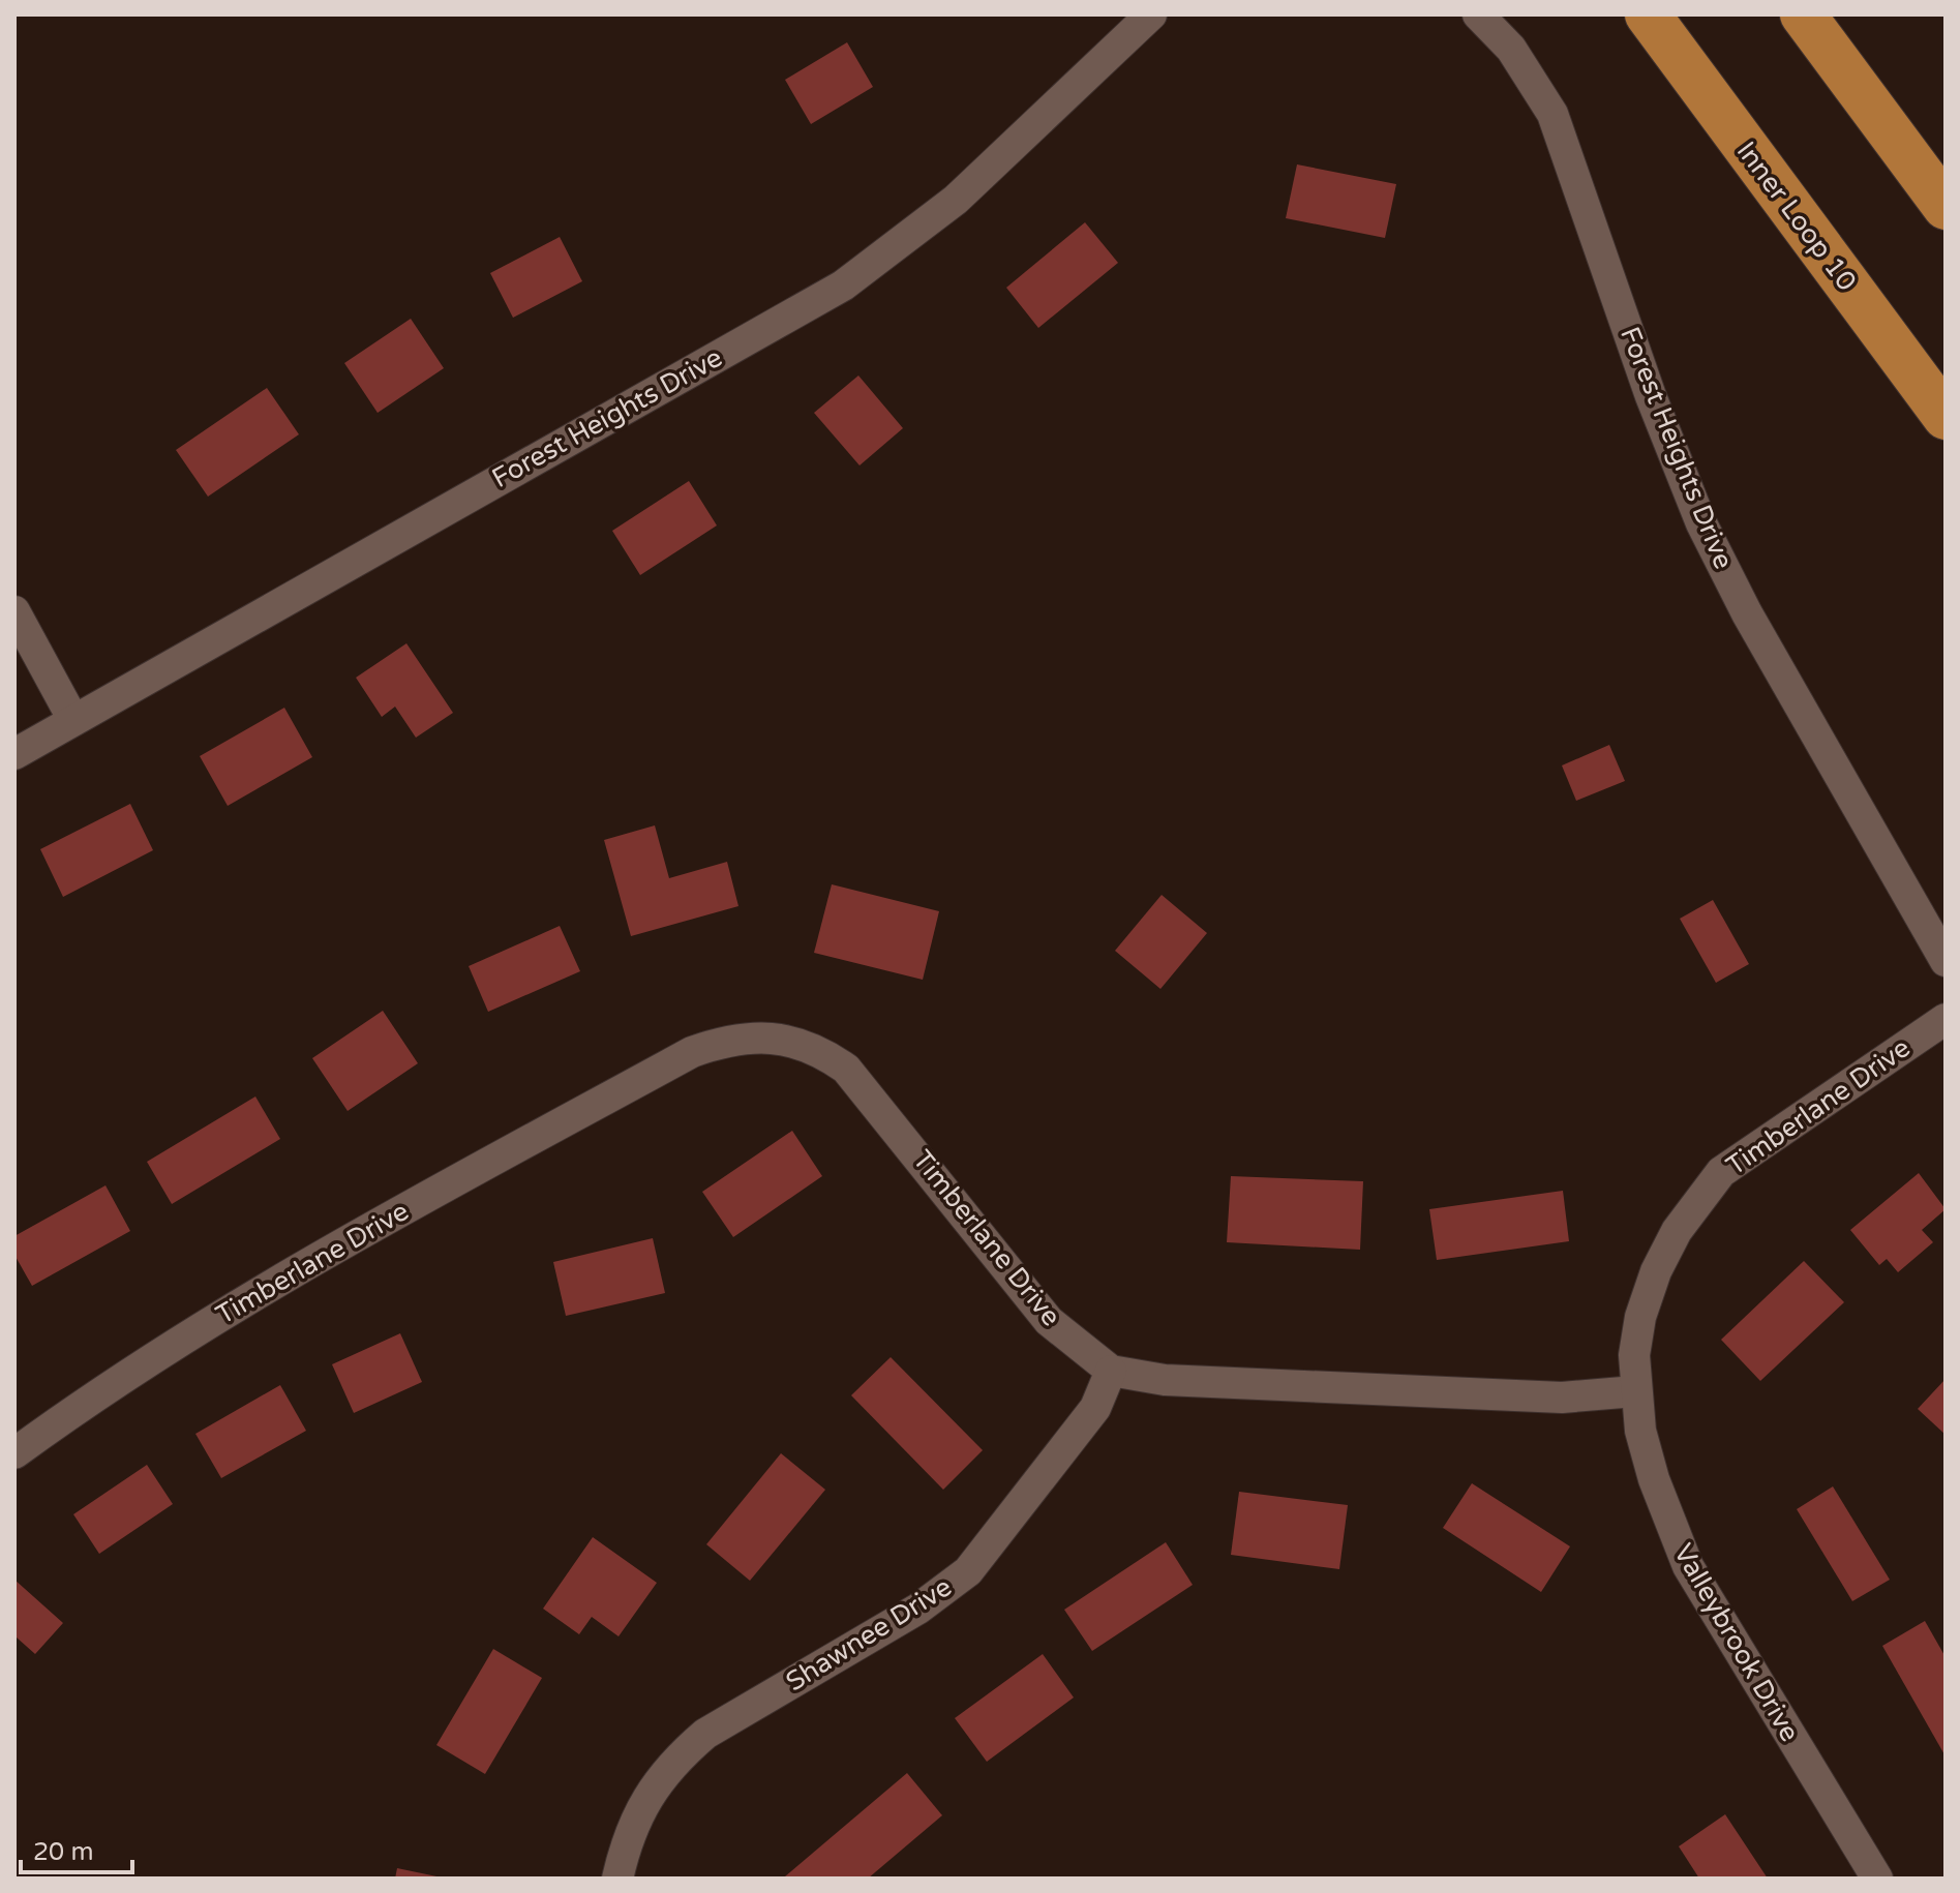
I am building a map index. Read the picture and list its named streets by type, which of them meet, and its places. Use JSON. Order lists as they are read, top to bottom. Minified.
{"streets":{"highway":["Inner Loop 10"],"street":["Forest Heights Drive","Timberlane Drive","Shawnee Drive","Valleybrook Drive"]},"crossings":[["Timberlane Drive","Shawnee Drive"],["Timberlane Drive","Valleybrook Drive"]],"scale_bar":"20 m"}
